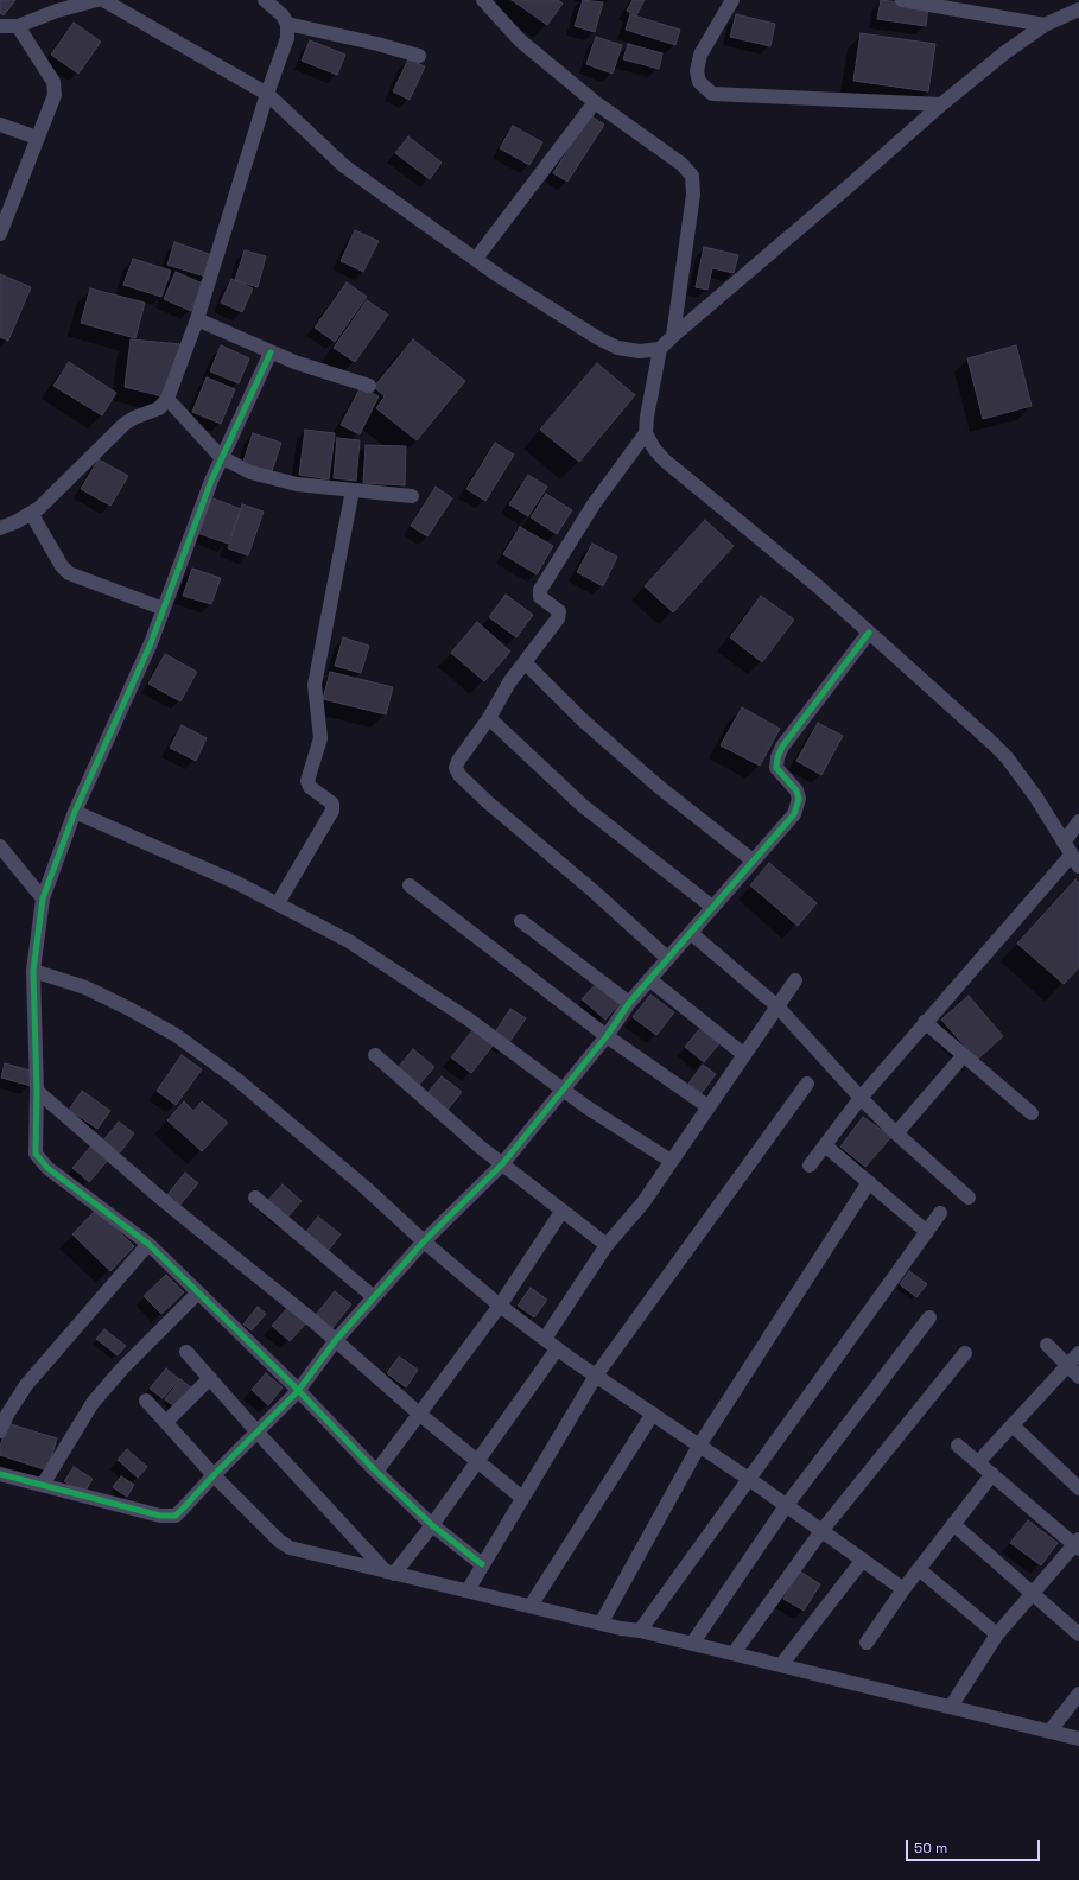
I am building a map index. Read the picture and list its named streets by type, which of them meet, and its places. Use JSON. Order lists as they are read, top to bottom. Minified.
{"scale_bar":"50 m"}
